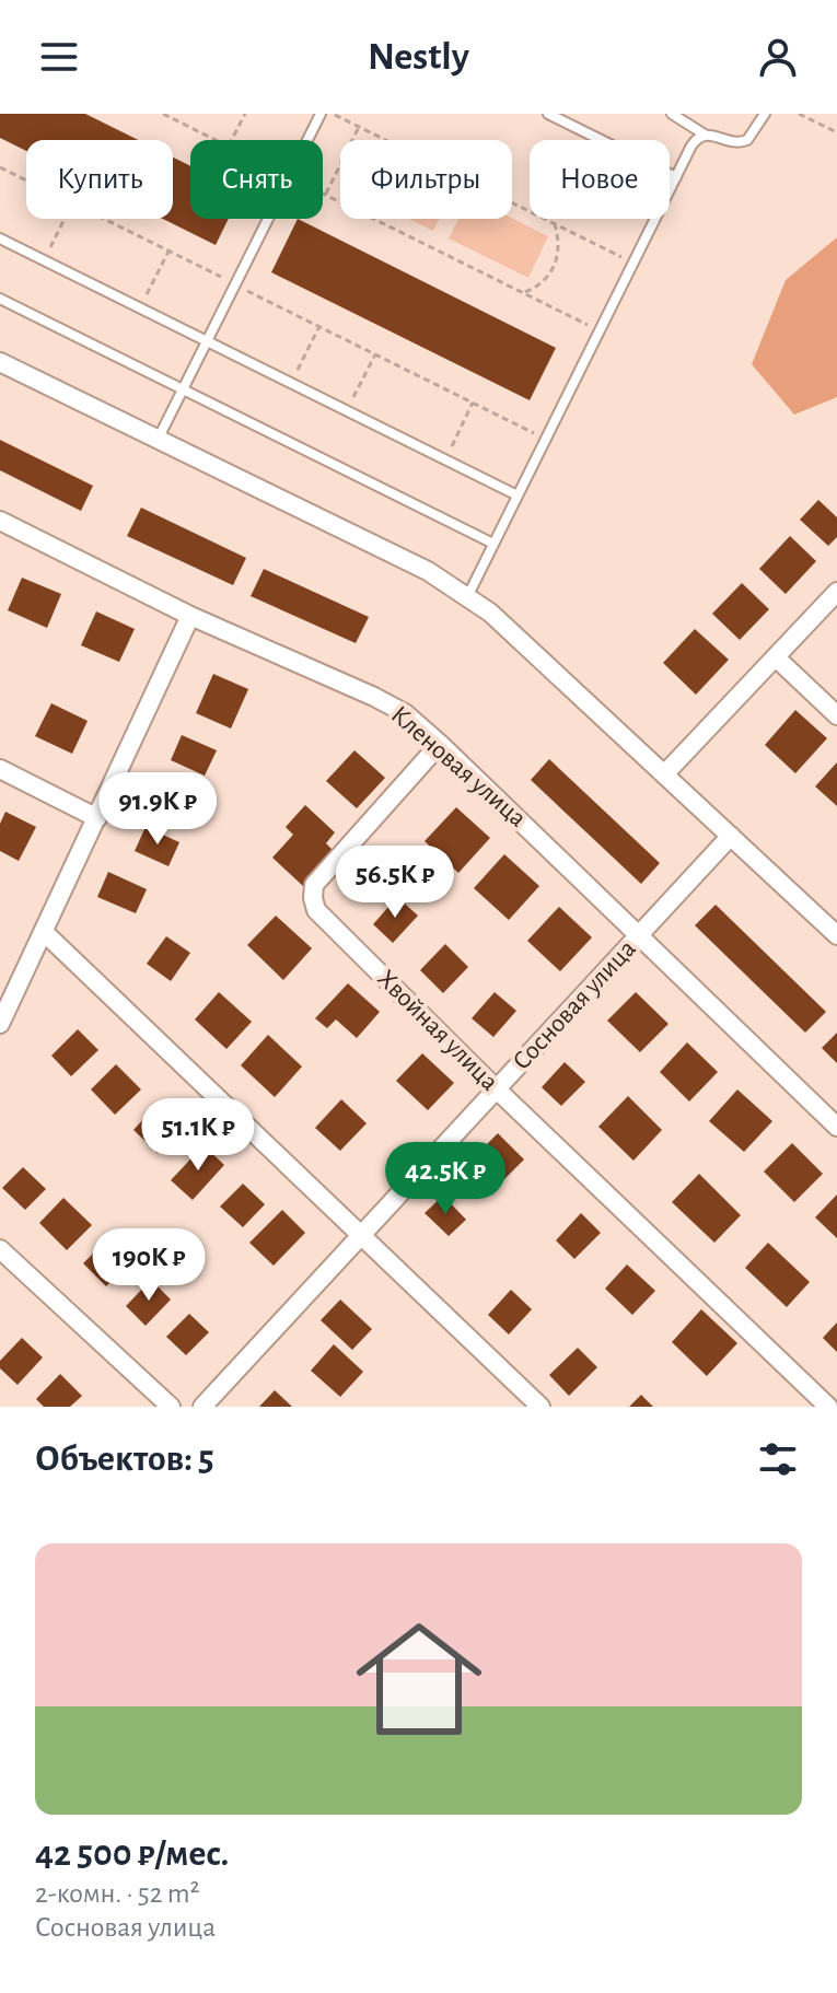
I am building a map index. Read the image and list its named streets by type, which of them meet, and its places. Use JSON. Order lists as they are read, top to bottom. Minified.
{"streets":{"street":["Кленовая улица","Сосновая улица","Хвойная улица"]},"crossings":[["Кленовая улица","Сосновая улица"],["Кленовая улица","Хвойная улица"],["Сосновая улица","Хвойная улица"]],"page":{"header":"Nestly","chip":["Купить","Снять","Фильтры","Новое"],"price":["91.9K ₽","56.5K ₽","51.1K ₽","42.5K ₽","190K ₽"],"heading":"Объектов: 5","list":[{"name":"42 500 ₽/мес.","note":"2-комн. · 52 m² · Сосновая улица"}]}}
